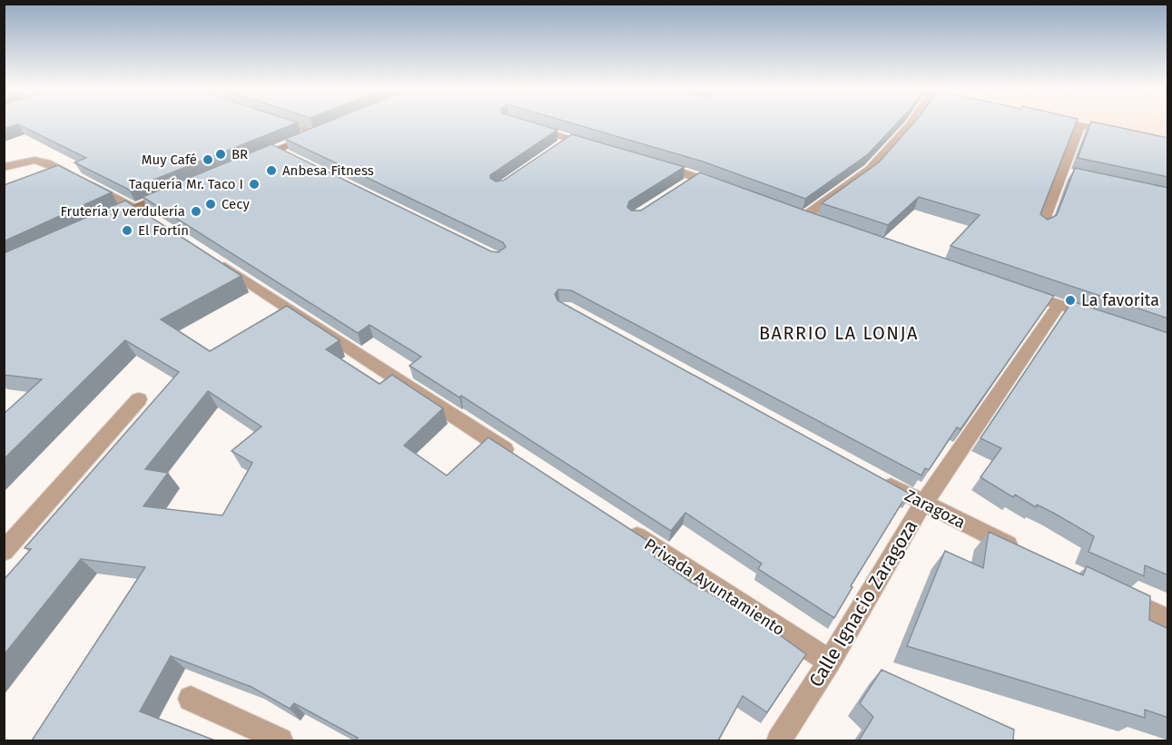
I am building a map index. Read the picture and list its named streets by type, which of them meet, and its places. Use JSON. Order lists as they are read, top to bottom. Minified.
{"streets":{"street":["Zaragoza","Privada Ayuntamiento","Calle Ignacio Zaragoza"]},"crossings":[["Zaragoza","Calle Ignacio Zaragoza"],["Privada Ayuntamiento","Calle Ignacio Zaragoza"]],"districts":["BARRIO LA LONJA"],"places":["BR","Muy Café","Anbesa Fitness","Taquería Mr. Taco I","Cecy","Frutería y verdulería","El Fortín","La favorita"]}
